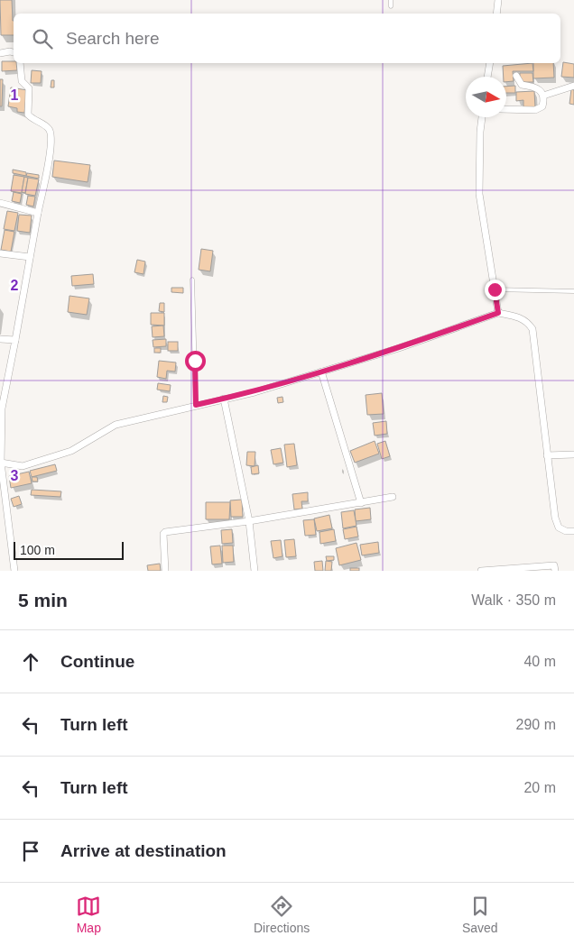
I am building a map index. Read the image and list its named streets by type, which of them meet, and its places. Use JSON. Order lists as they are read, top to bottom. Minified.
{"scale_bar":"100 m","north":"right","page":{"search":"Search here","scale":"100 m","heading":["5 min","Walk · 350 m"],"list":[["Continue","40 m"],["Turn left","290 m"],["Turn left","20 m"],"Arrive at destination"],"nav":["Map","Directions","Saved"]},"grid":{"rows":["1","2","3"]}}
